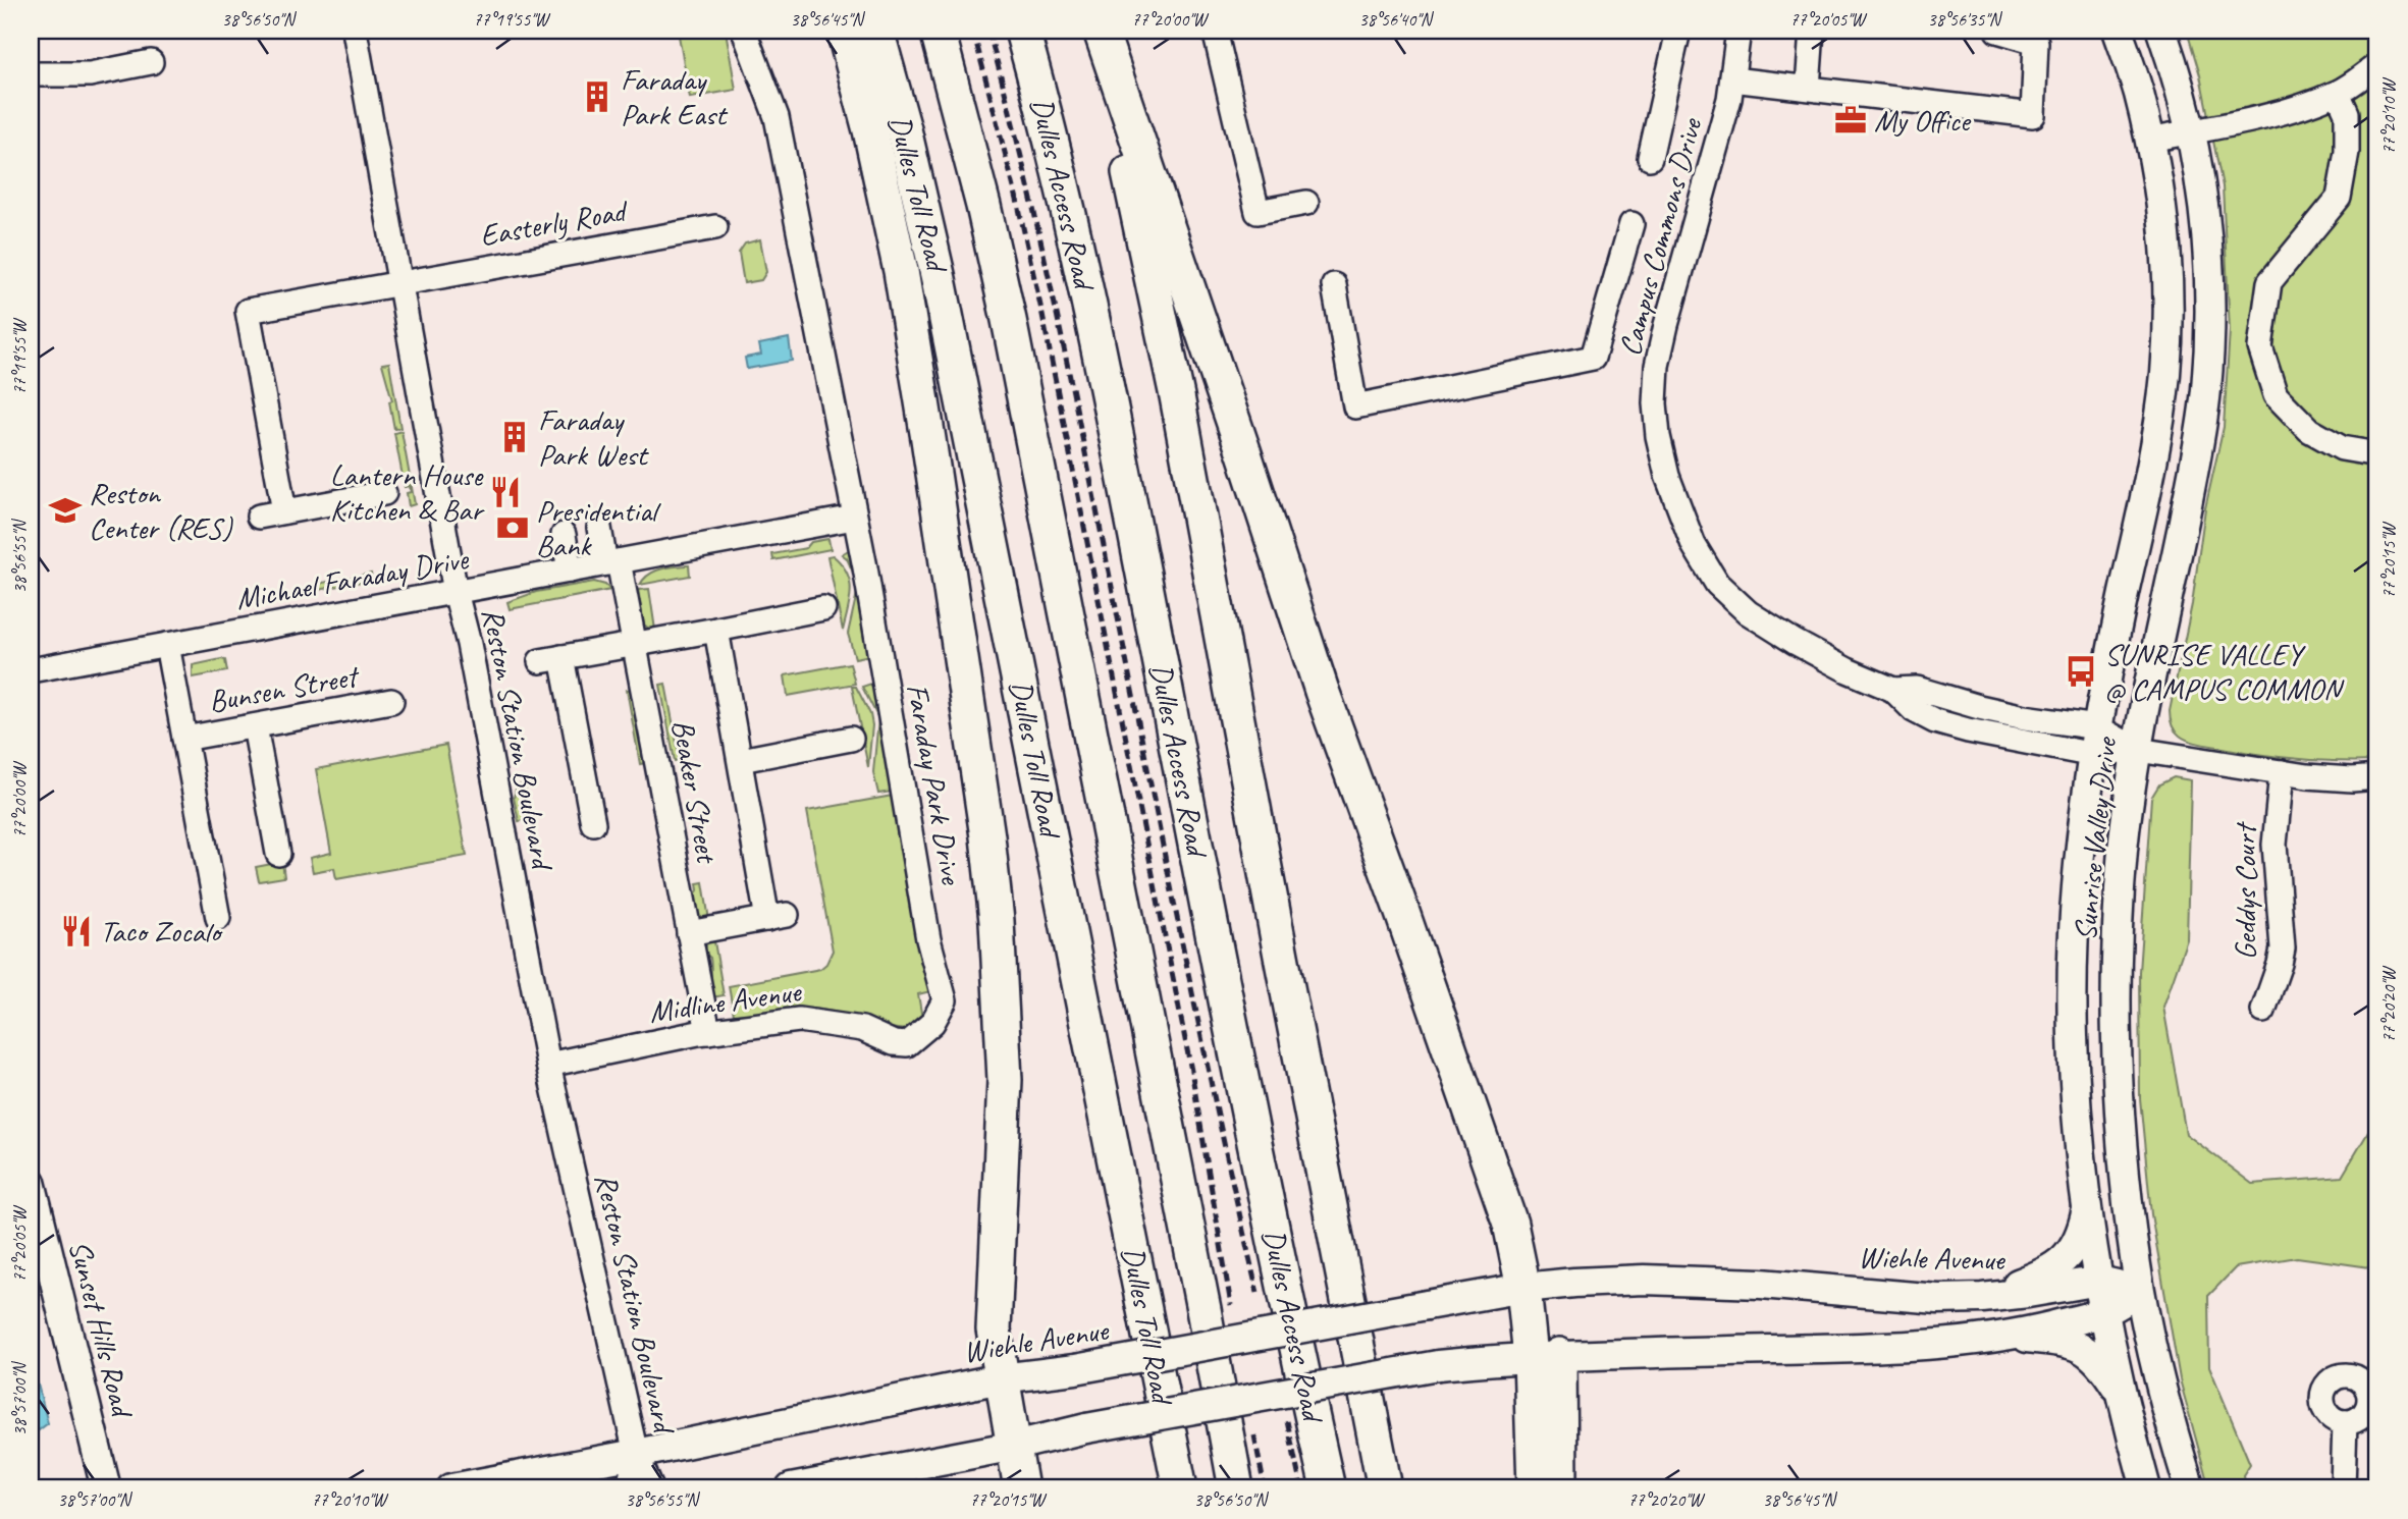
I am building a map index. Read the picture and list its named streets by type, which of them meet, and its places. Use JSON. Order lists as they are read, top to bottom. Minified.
{"streets":{"highway":["Dulles Toll Road","Dulles Access Road"],"main road":["Sunrise Valley Drive","Wiehle Avenue","Sunset Hills Road"],"street":["Easterly Road","Campus Commons Drive","Michael Faraday Drive","Bunsen Street","Reston Station Boulevard","Faraday Park Drive","Beaker Street","Geddys Court","Midline Avenue"]},"crossings":[["Easterly Road","Reston Station Boulevard"],["Campus Commons Drive","Sunrise Valley Drive"],["Campus Commons Drive","Geddys Court"],["Michael Faraday Drive","Bunsen Street"],["Michael Faraday Drive","Reston Station Boulevard"],["Michael Faraday Drive","Faraday Park Drive"],["Michael Faraday Drive","Beaker Street"],["Reston Station Boulevard","Midline Avenue"],["Reston Station Boulevard","Wiehle Avenue"],["Faraday Park Drive","Midline Avenue"],["Beaker Street","Midline Avenue"],["Sunrise Valley Drive","Wiehle Avenue"]],"places":{"building":["Faraday Park East","Faraday Park West"],"office":["My Office"],"restaurant":["Lantern House Kitchen & Bar","Taco Zocalo"],"school or university":["Reston Center (RES)"],"bank":["Presidential Bank"],"bus stop":["SUNRISE VALLEY @ CAMPUS COMMON"]},"coordinates":["38°56'50\"N","77°19'55\"W","38°56'45\"N","77°20'00\"W","38°56'40\"N","77°20'05\"W","38°56'35\"N","77°20'10\"W","38°56'55\"N","77°20'15\"W","77°20'20\"W","38°57'00\"N"]}
